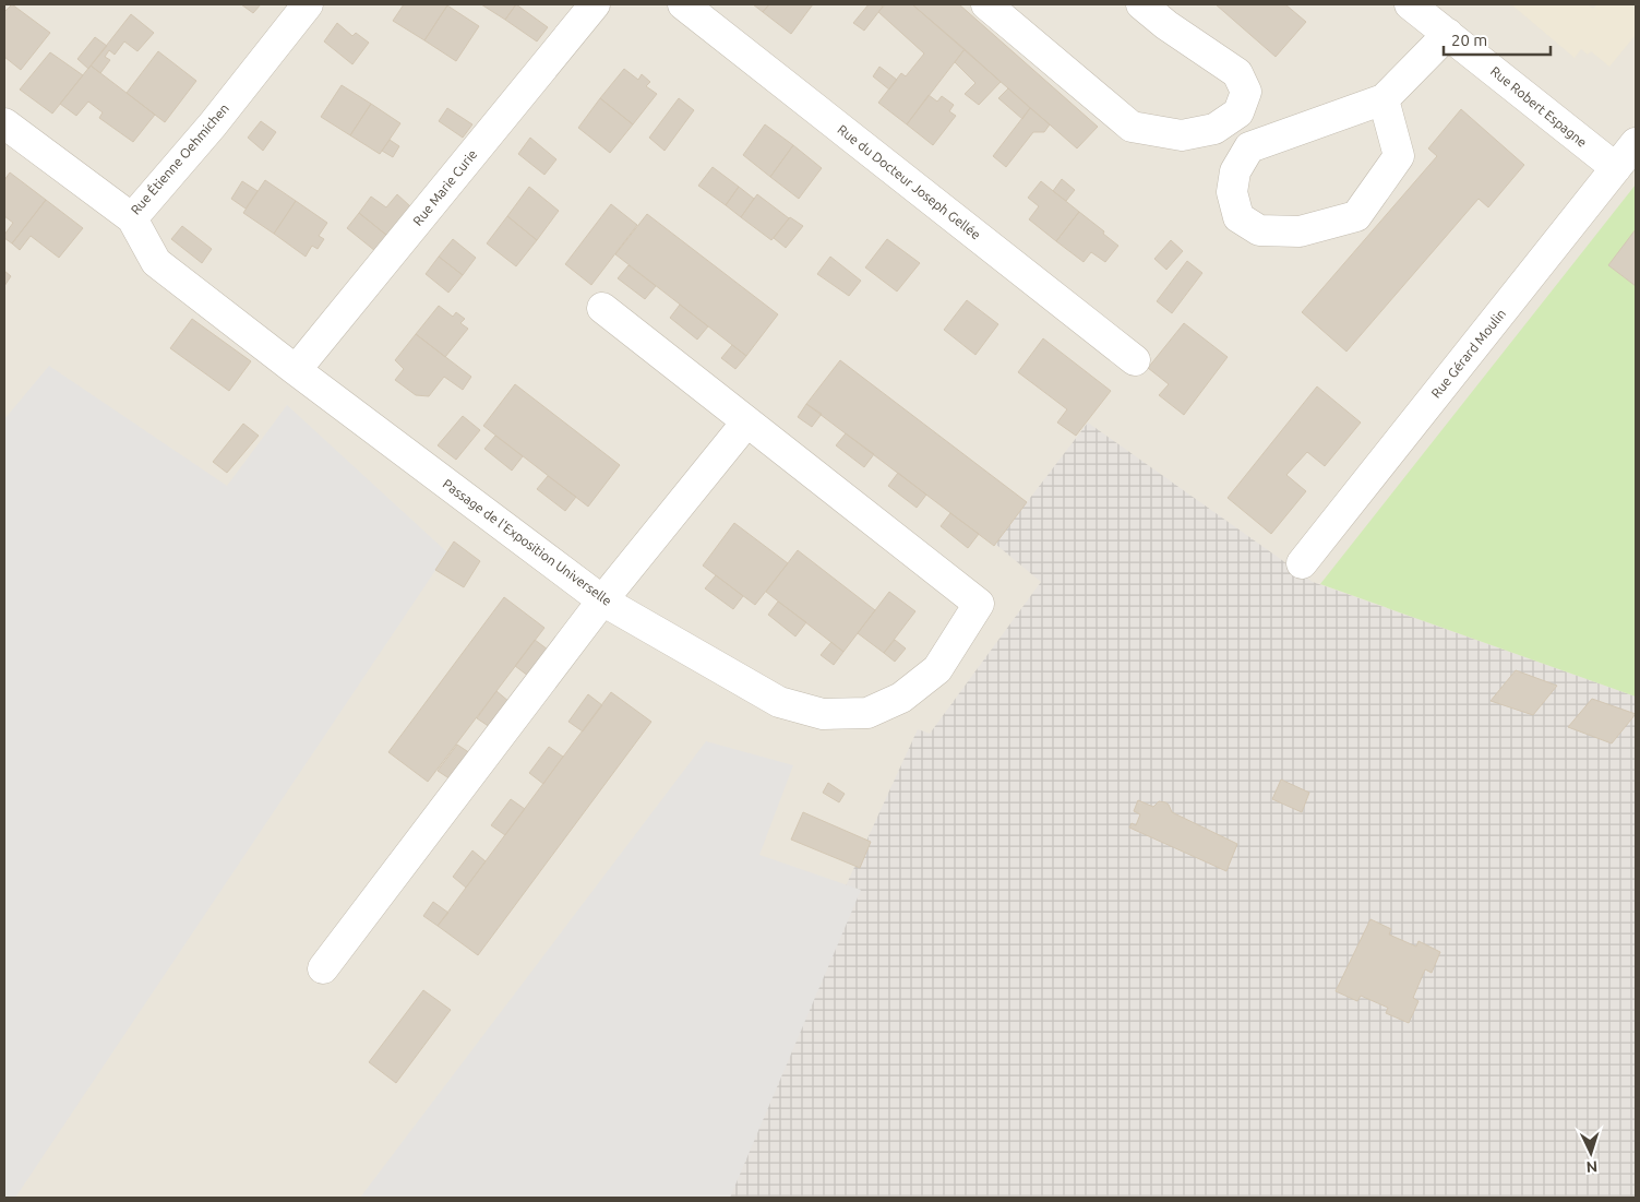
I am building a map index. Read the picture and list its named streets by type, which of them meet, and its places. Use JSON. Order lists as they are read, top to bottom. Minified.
{"streets":{"street":["Rue Robert Espagne","Rue Étienne Oehmichen","Rue du Docteur Joseph Gellée","Rue Marie Curie","Rue Gérard Moulin","Passage de l'Exposition Universelle"]},"crossings":[["Rue Robert Espagne","Rue Gérard Moulin"],["Rue Étienne Oehmichen","Passage de l'Exposition Universelle"],["Rue Marie Curie","Passage de l'Exposition Universelle"]],"scale_bar":"20 m","north":"bottom"}
